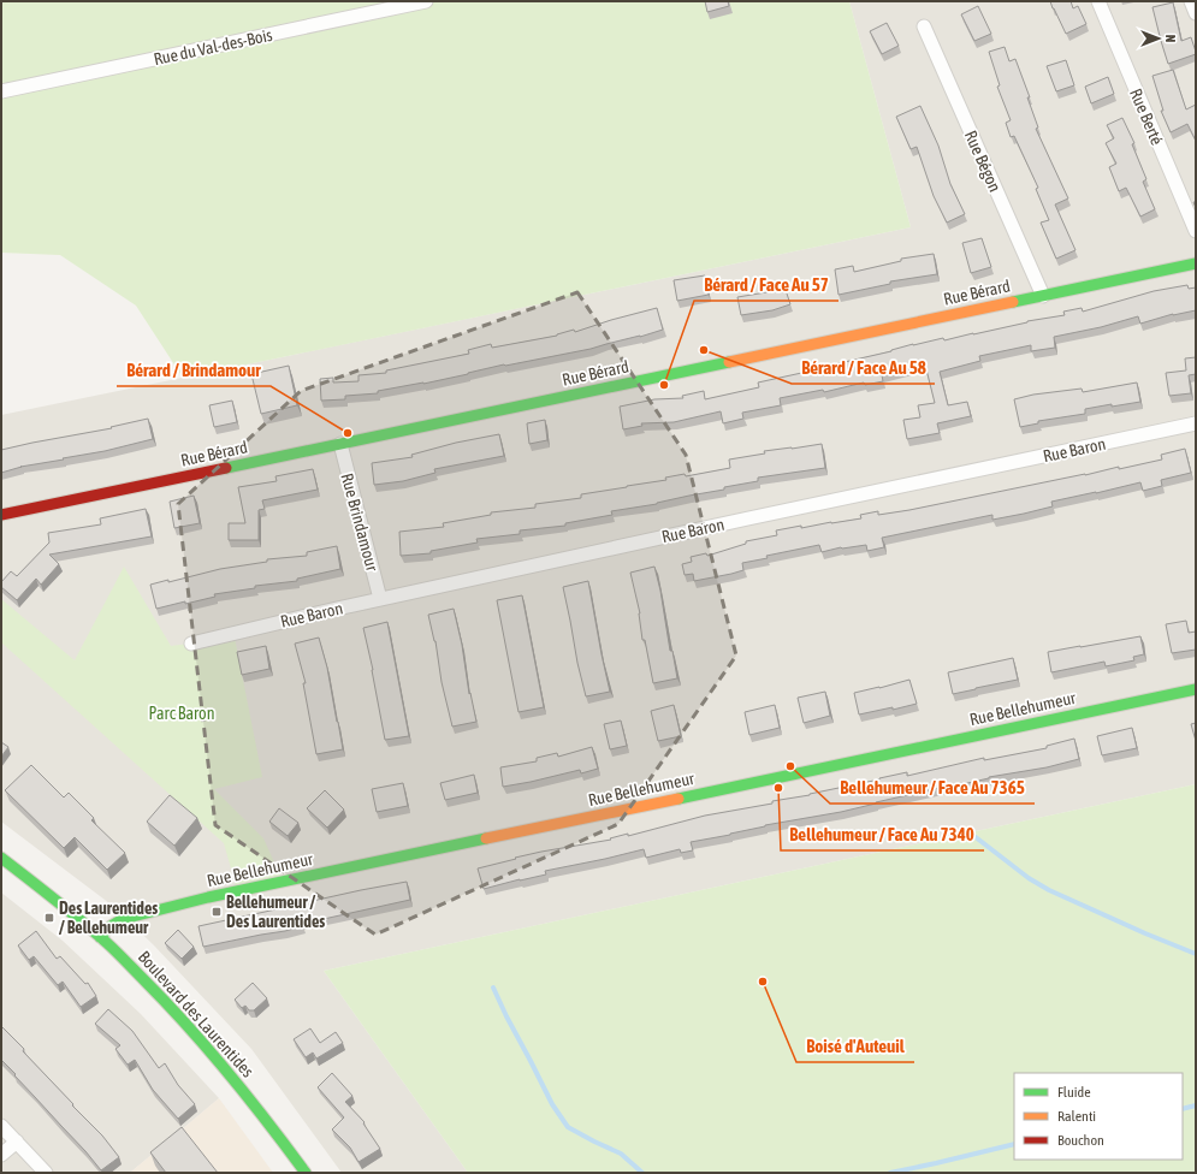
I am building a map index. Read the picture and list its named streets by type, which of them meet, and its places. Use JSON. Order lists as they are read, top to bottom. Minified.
{"streets":{"street":["Rue du Val-des-Bois","Rue Berté","Rue Bégon","Rue Bérard","Rue Baron","Rue Brindamour","Rue Bellehumeur","Boulevard des Laurentides"]},"crossings":[["Rue Bégon","Rue Bérard"],["Rue Bérard","Rue Brindamour"],["Rue Baron","Rue Brindamour"],["Rue Bellehumeur","Boulevard des Laurentides"]],"parks":["Parc Baron"],"places":{"other":["Bérard / Face Au 58","Bérard / Face Au 57","Bérard / Brindamour","Bellehumeur / Face Au 7365","Bellehumeur / Face Au 7340","Boisé d'Auteuil"],"transit":["Bellehumeur / Des Laurentides","Des Laurentides / Bellehumeur"]},"legend":["Fluide","Ralenti","Bouchon"],"north":"right"}
